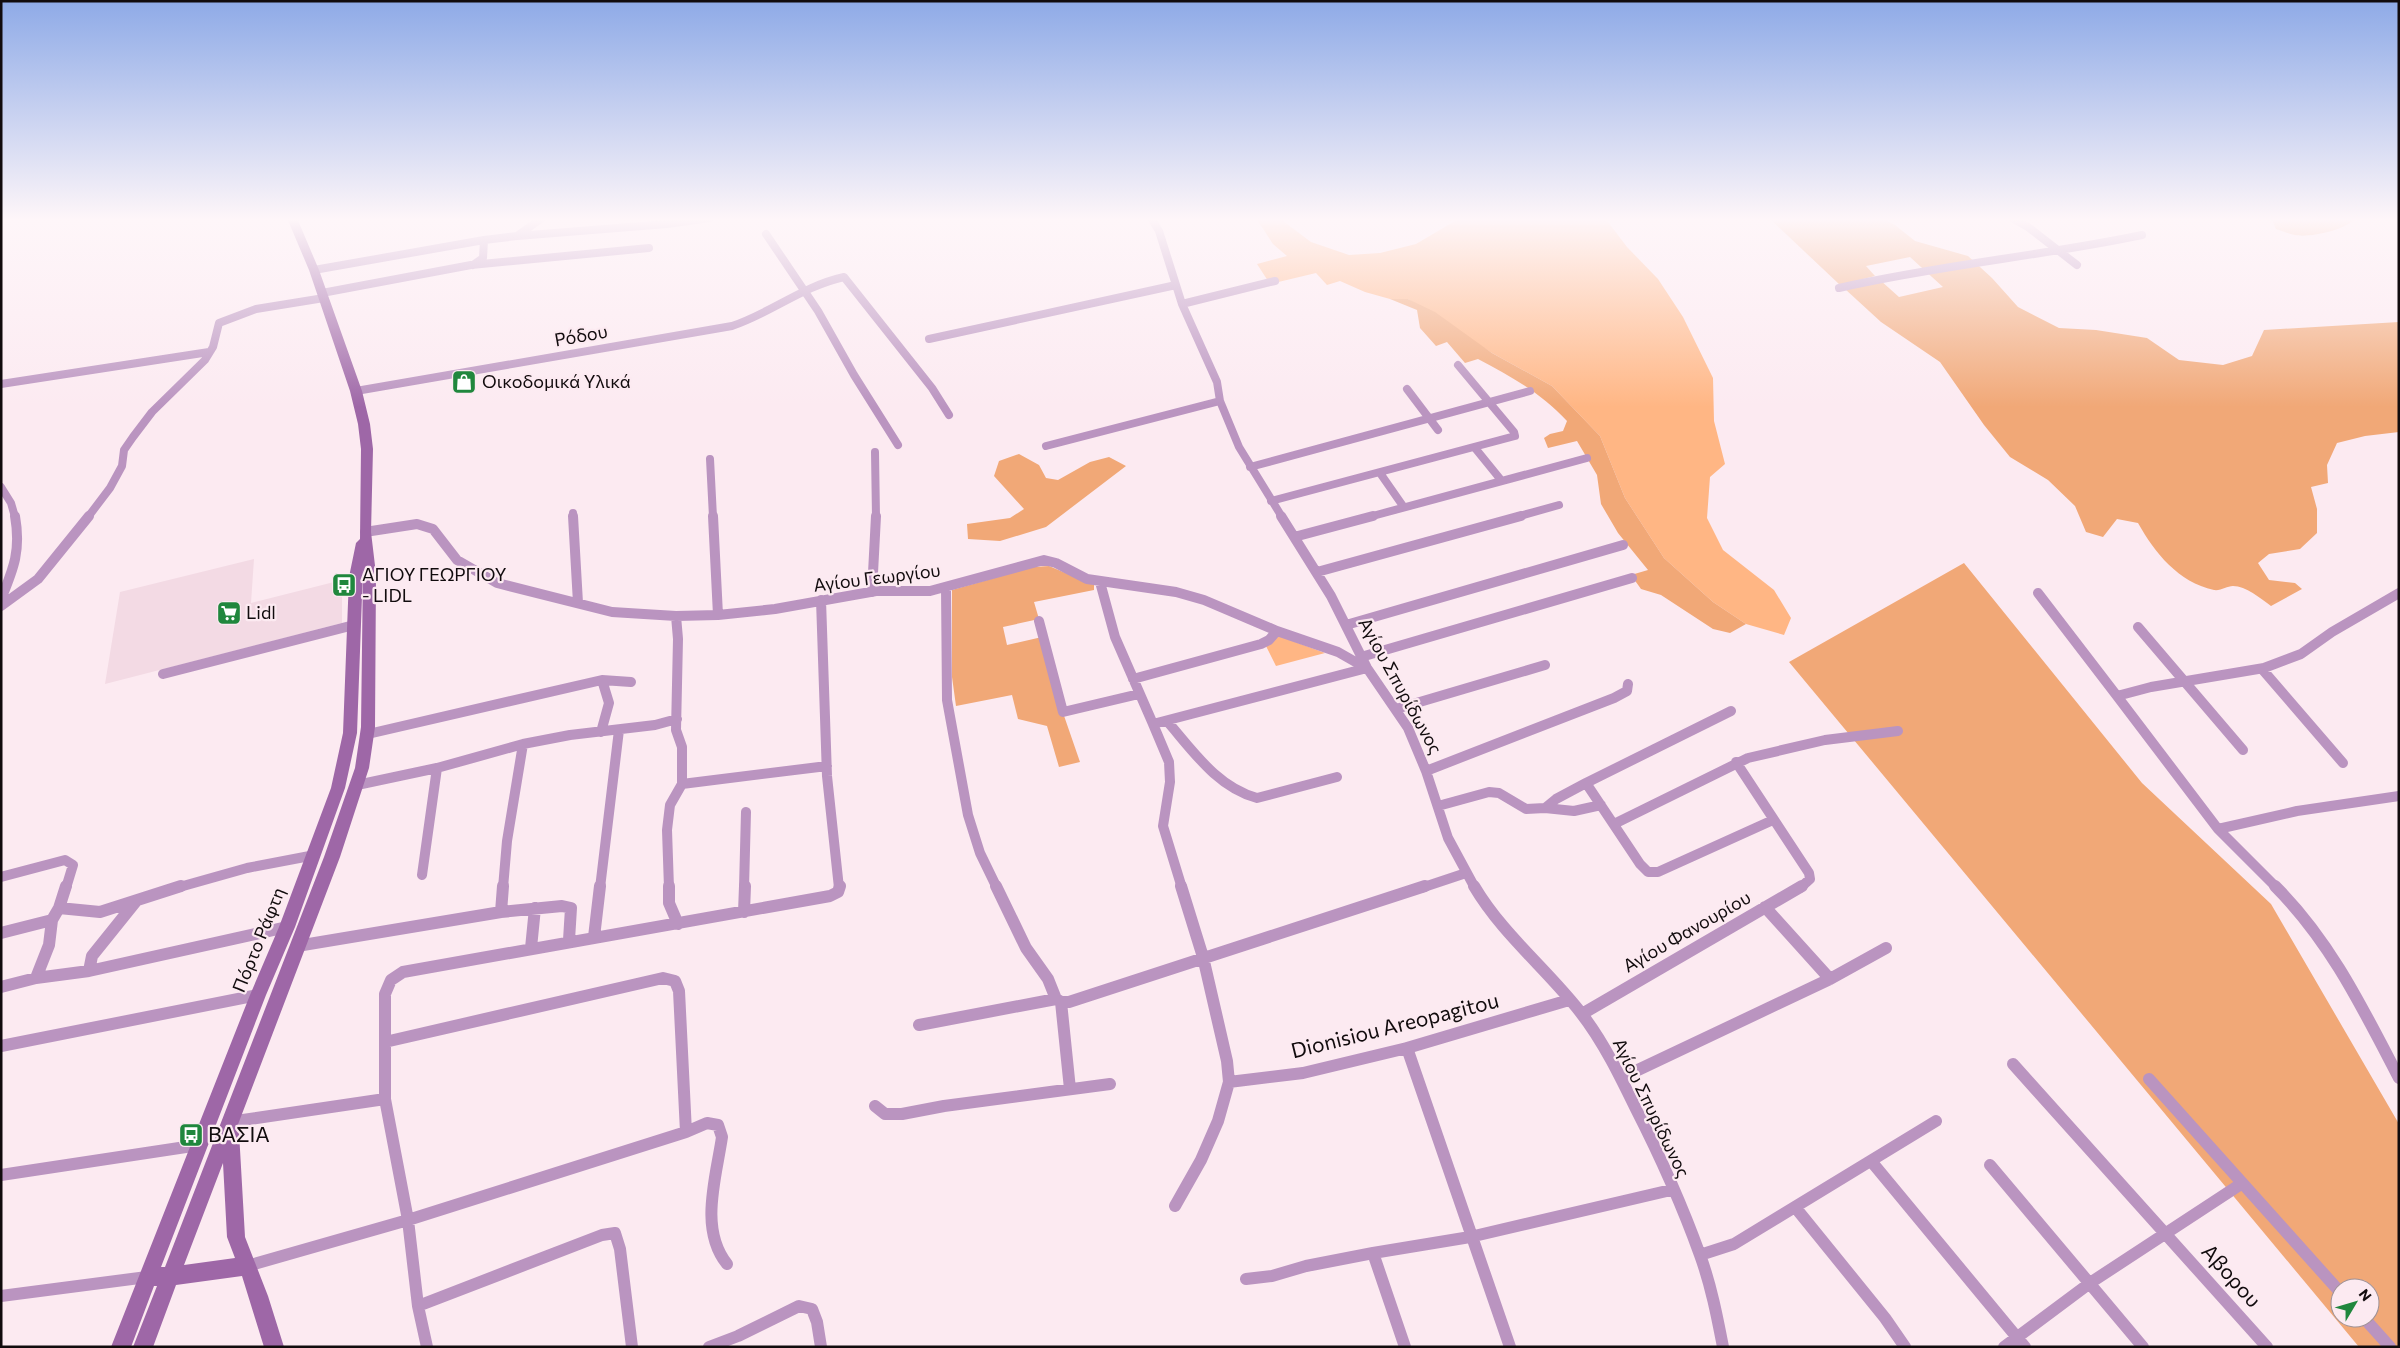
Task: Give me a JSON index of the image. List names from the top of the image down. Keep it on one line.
{"streets":{"main road":["Πόρτο Ράφτη"],"street":["Ρόδου","Αγίου Γεωργίου","Αγίου Σπυρίδωνος","Αγίου Φανουρίου","Dionisiou Areopagitou","Αβορου"]},"crossings":[["Ρόδου","Πόρτο Ράφτη"],["Αγίου Γεωργίου","Αγίου Σπυρίδωνος"],["Αγίου Γεωργίου","Πόρτο Ράφτη"],["Αγίου Σπυρίδωνος","Αγίου Φανουρίου"],["Αγίου Σπυρίδωνος","Dionisiou Areopagitou"]],"places":{"shop":["Οικοδομικά Υλικά"],"bus stop":["ΑΓΙΟΥ ΓΕΩΡΓΙΟΥ - LIDL","ΒΑΣΙΑ"],"supermarket":["Lidl"]},"north":"top right"}
